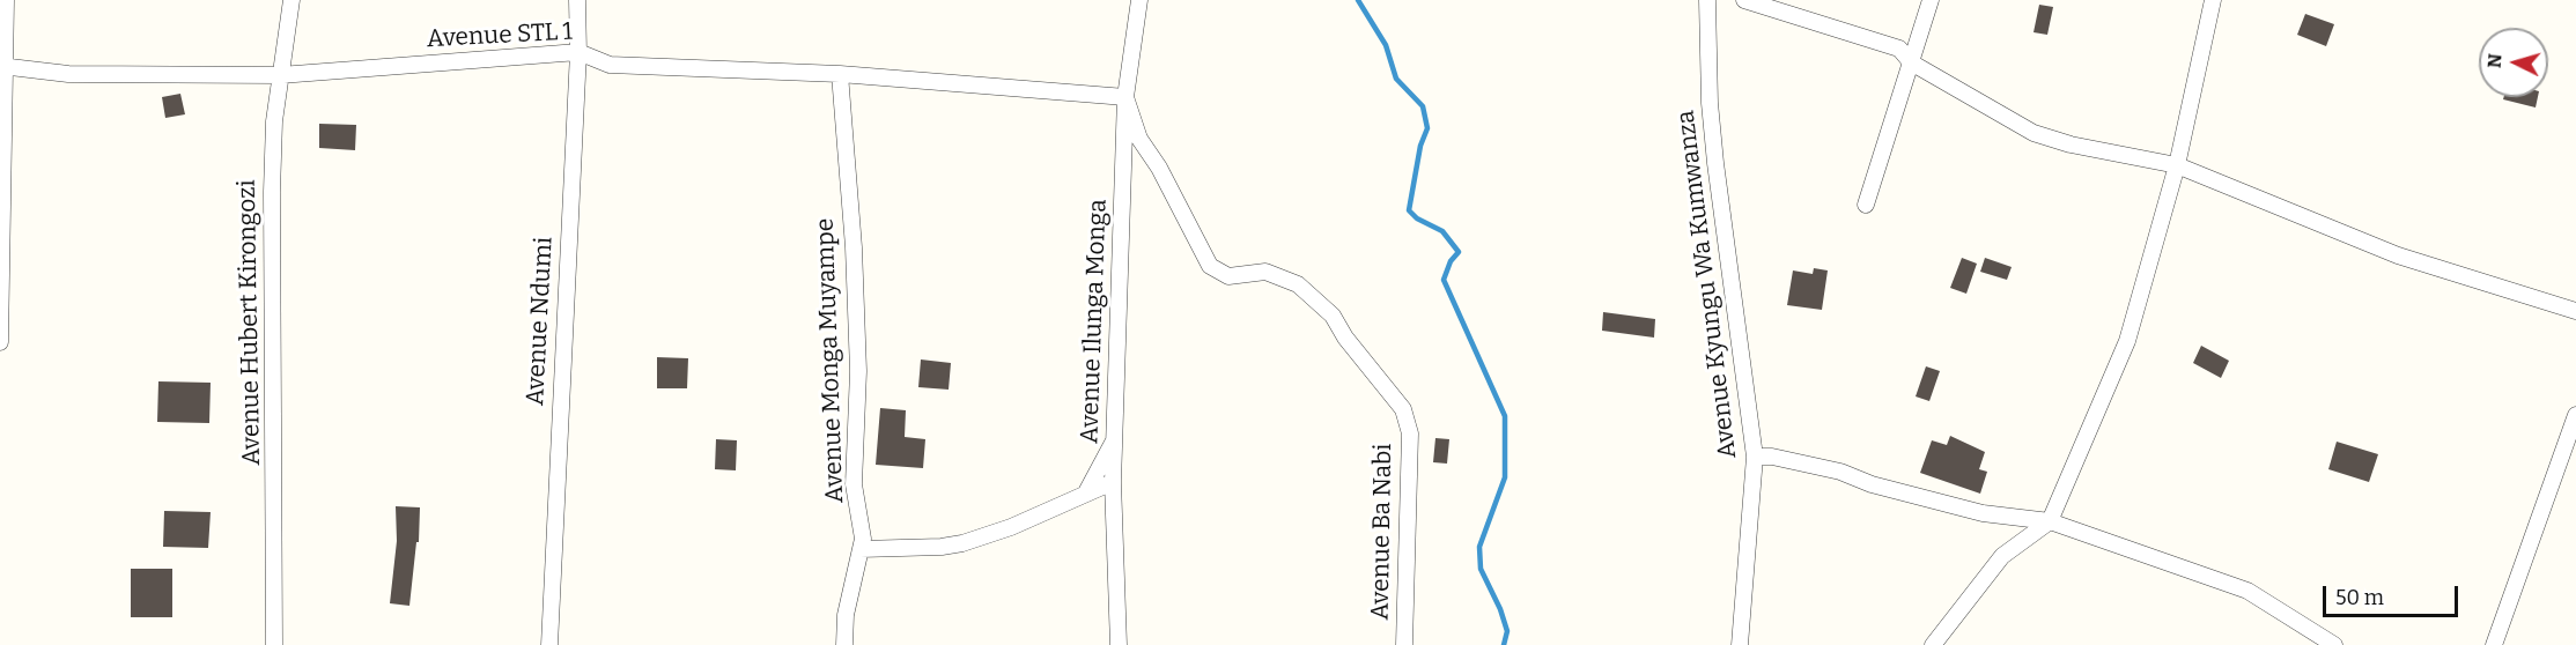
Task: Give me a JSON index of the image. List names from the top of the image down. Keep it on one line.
{"streets":{"street":["Avenue STL 1","Avenue Kyungu Wa Kumwanza","Avenue Ndumi","Avenue Ilunga Monga","Avenue Hubert Kirongozi","Avenue Monga Muyampe","Avenue Ba Nabi"]},"crossings":[["Avenue STL 1","Avenue Ndumi"],["Avenue STL 1","Avenue Ilunga Monga"],["Avenue STL 1","Avenue Hubert Kirongozi"],["Avenue STL 1","Avenue Monga Muyampe"],["Avenue STL 1","Avenue Ba Nabi"],["Avenue Ilunga Monga","Avenue Ba Nabi"]],"scale_bar":"50 m","north":"left"}
